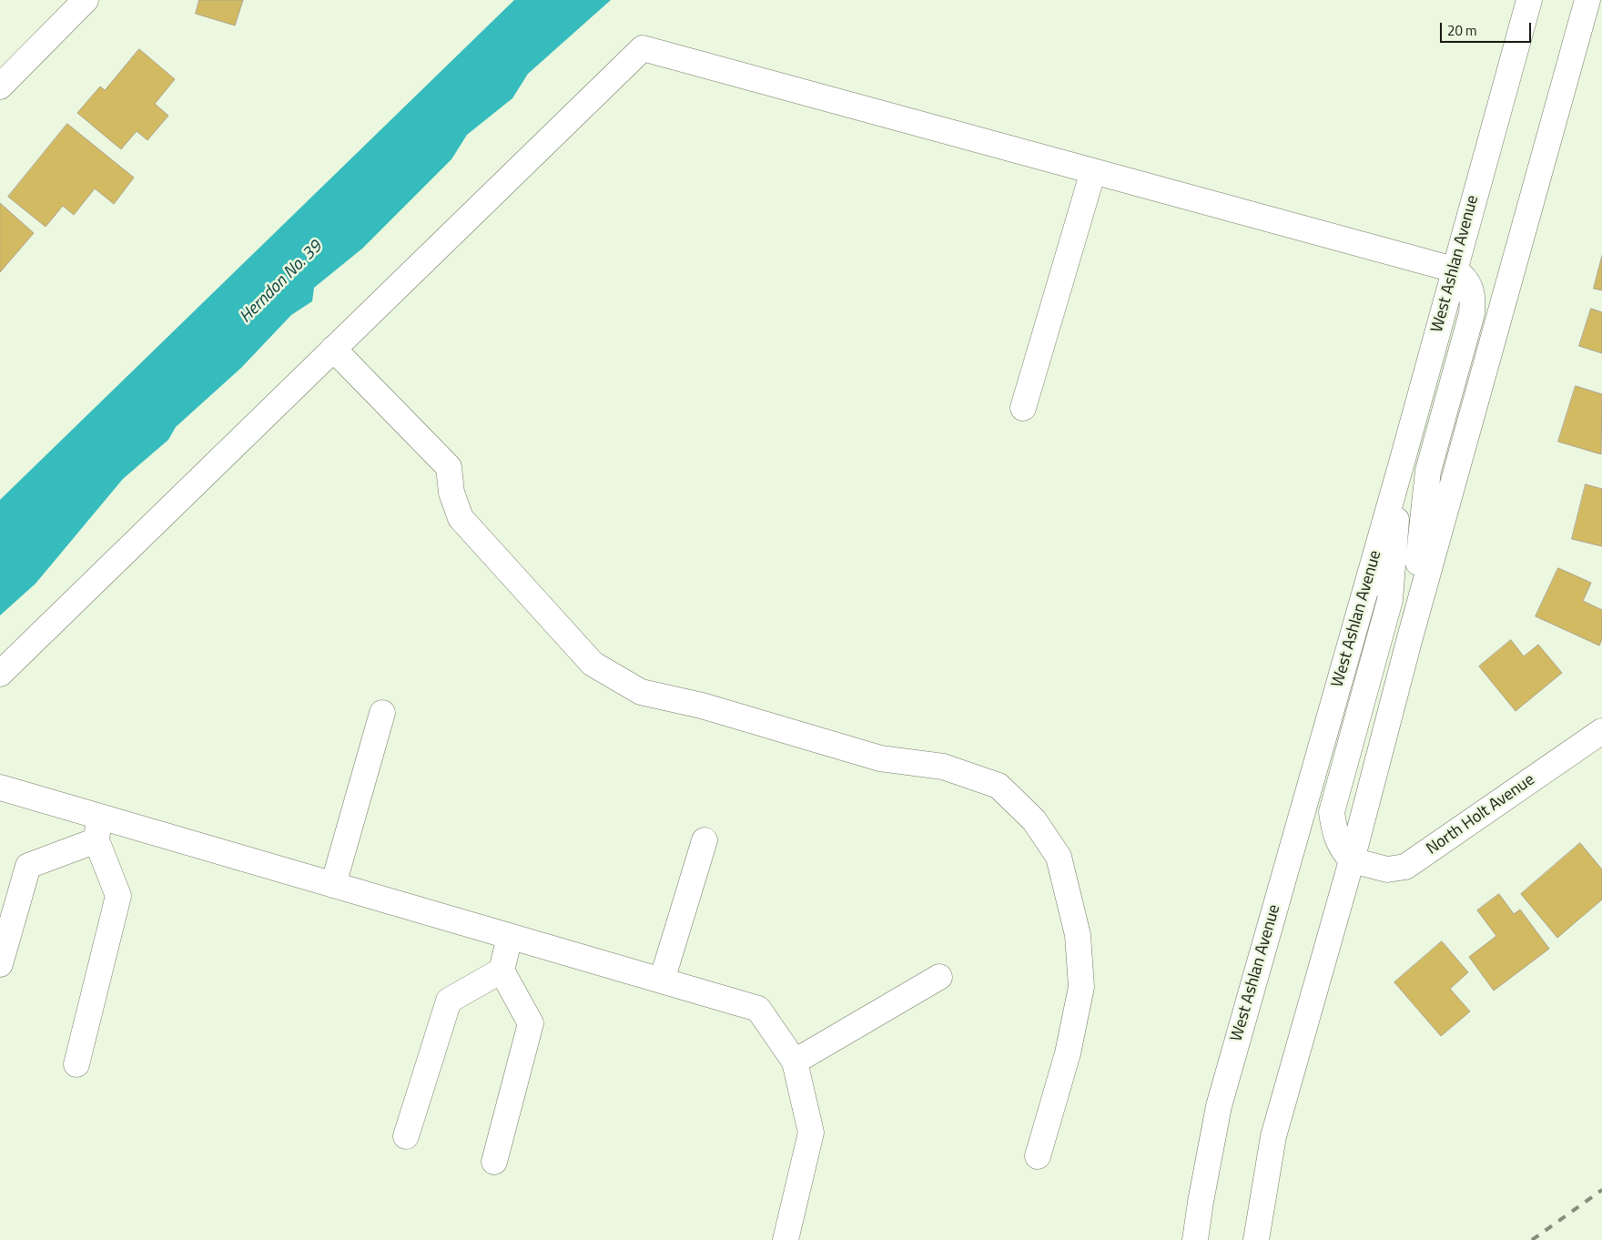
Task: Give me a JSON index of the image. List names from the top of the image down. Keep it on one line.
{"streets":{"main road":["West Ashlan Avenue","North Holt Avenue"]},"water":["Herndon No. 39"],"scale_bar":"20 m"}
